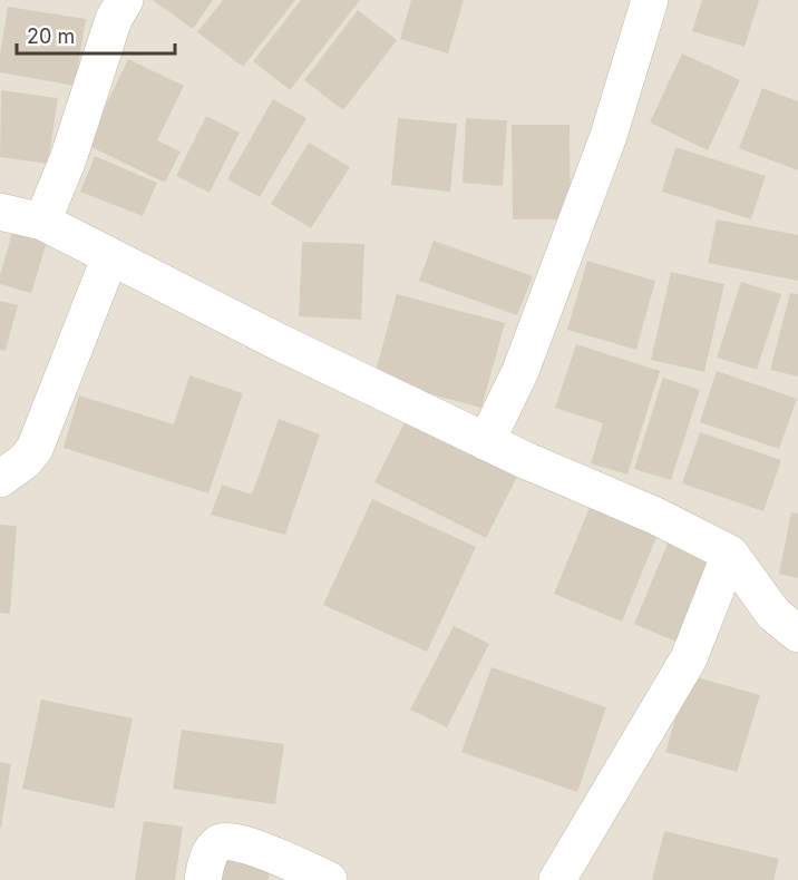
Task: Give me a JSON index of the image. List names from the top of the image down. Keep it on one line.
{"scale_bar":"20 m"}
